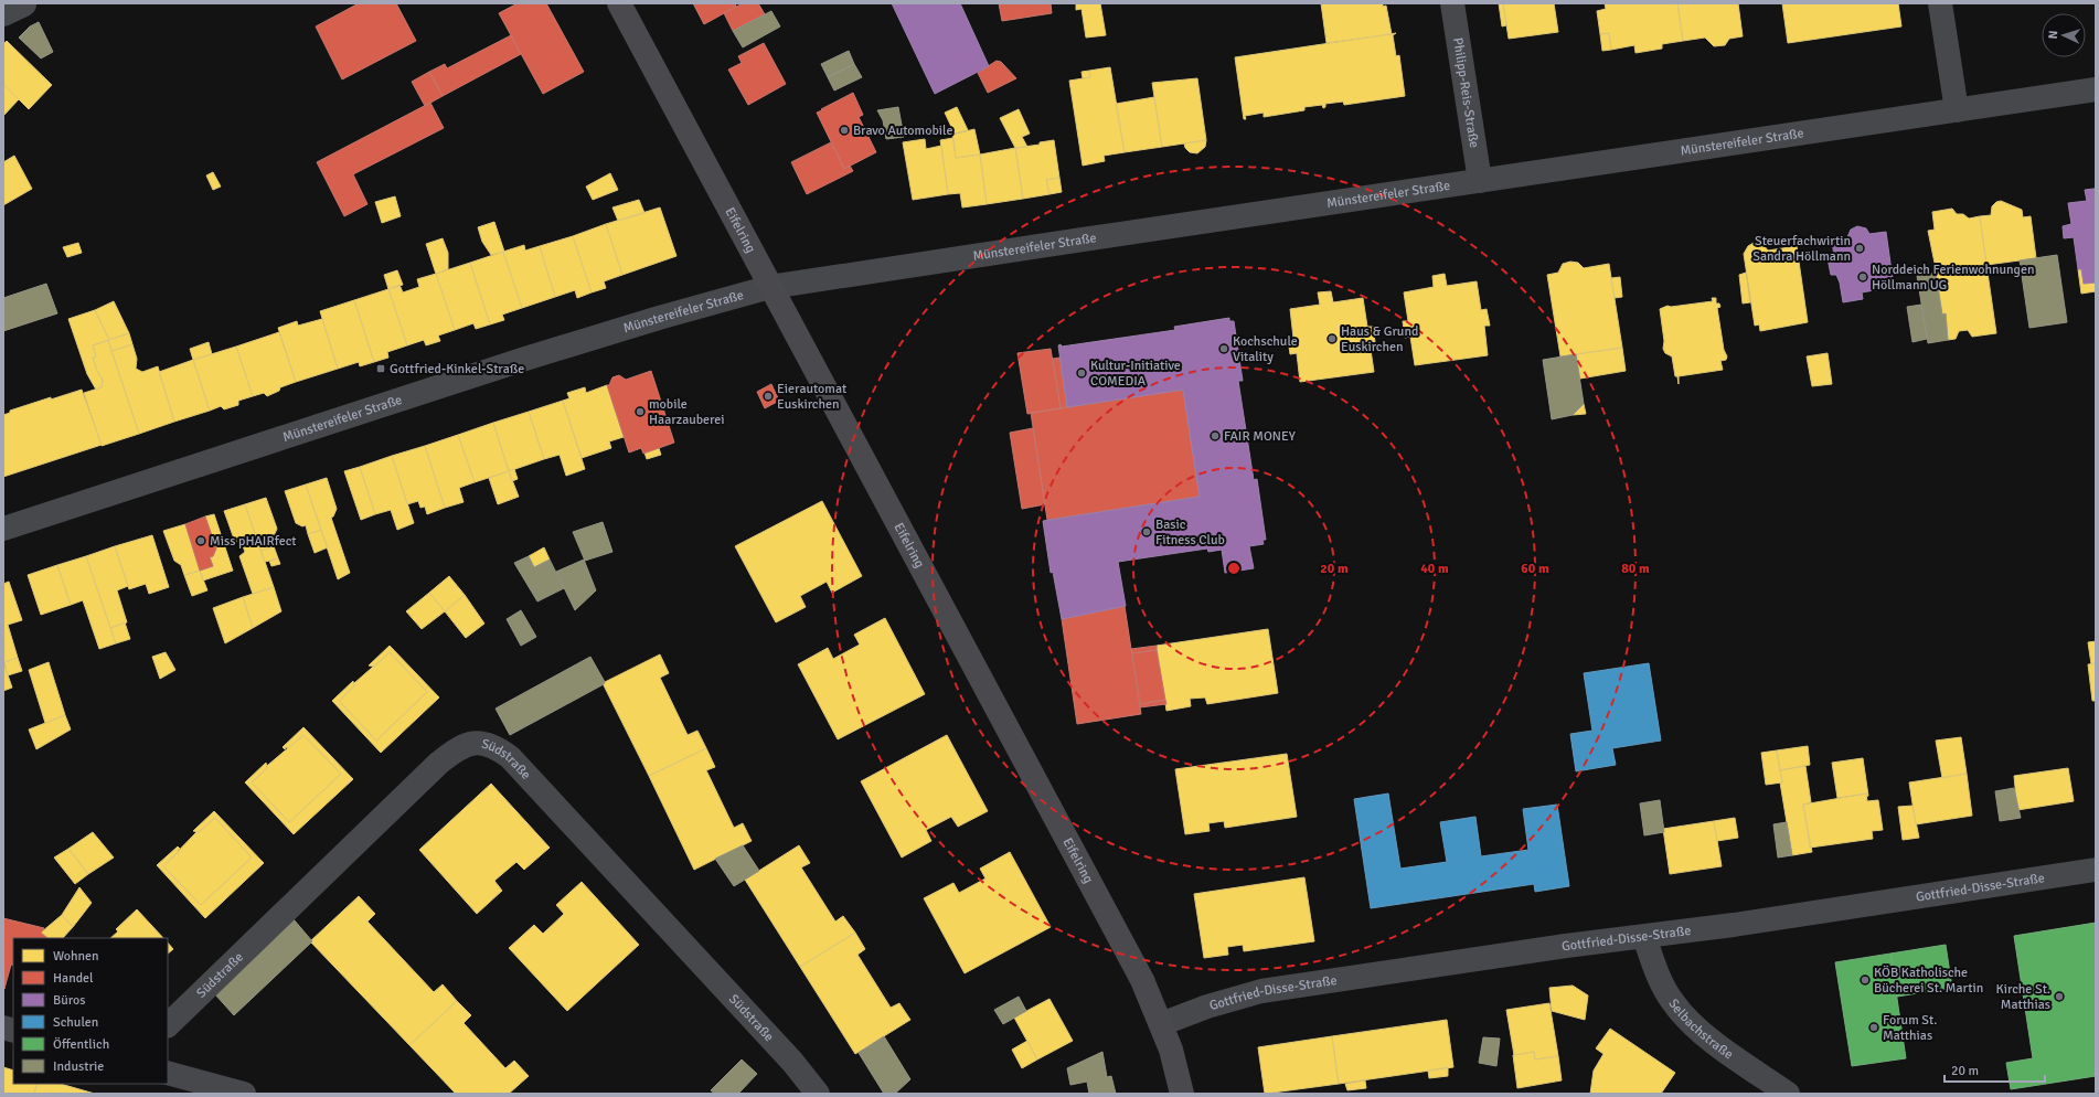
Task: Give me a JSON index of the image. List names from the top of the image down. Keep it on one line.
{"streets":{"main road":["Eifelring"],"street":["Philipp-Reis-Straße","Münstereifeler Straße","Südstraße","Gottfried-Disse-Straße","Selbachstraße"]},"crossings":[["Philipp-Reis-Straße","Münstereifeler Straße"],["Münstereifeler Straße","Eifelring"],["Eifelring","Gottfried-Disse-Straße"],["Gottfried-Disse-Straße","Selbachstraße"]],"places":{"other":["Bravo Automobile","Steuerfachwirtin Sandra Höllmann","Norddeich Ferienwohnungen Höllmann UG","Haus & Grund Euskirchen","Kochschule Vitality","Kultur-Initiative COMEDIA","Eierautomat Euskirchen","mobile Haarzauberei","FAIR MONEY","Basic Fitness Club","Miss pHAIRfect","KÖB Katholische Bücherei St. Martin","Kirche St. Matthias","Forum St. Matthias"],"transit":["Gottfried-Kinkel-Straße"]},"legend":["Wohnen","Handel","Büros","Schulen","Öffentlich","Industrie"],"scale_bar":"20 m","north":"left","rings":["20 m","40 m","60 m","80 m"]}
